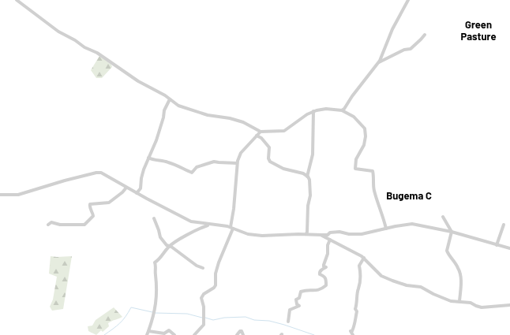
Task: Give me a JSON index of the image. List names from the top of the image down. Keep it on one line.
{"districts":["Green Pasture","Bugema C"]}
